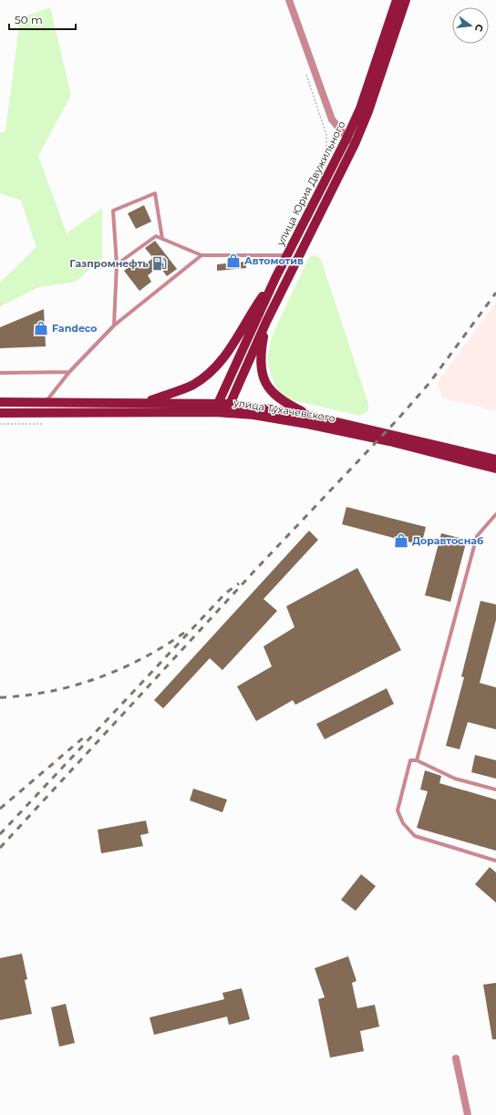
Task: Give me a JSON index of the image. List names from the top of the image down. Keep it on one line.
{"streets":{"main road":["улица Юрия Двужильного","улица Тухачевского"]},"crossings":[["улица Юрия Двужильного","улица Тухачевского"]],"places":{"shop":["Автомотив","Fandeco","Доравтоснаб"],"fuel station":["Газпромнефть"]},"scale_bar":"50 m","north":"right"}
